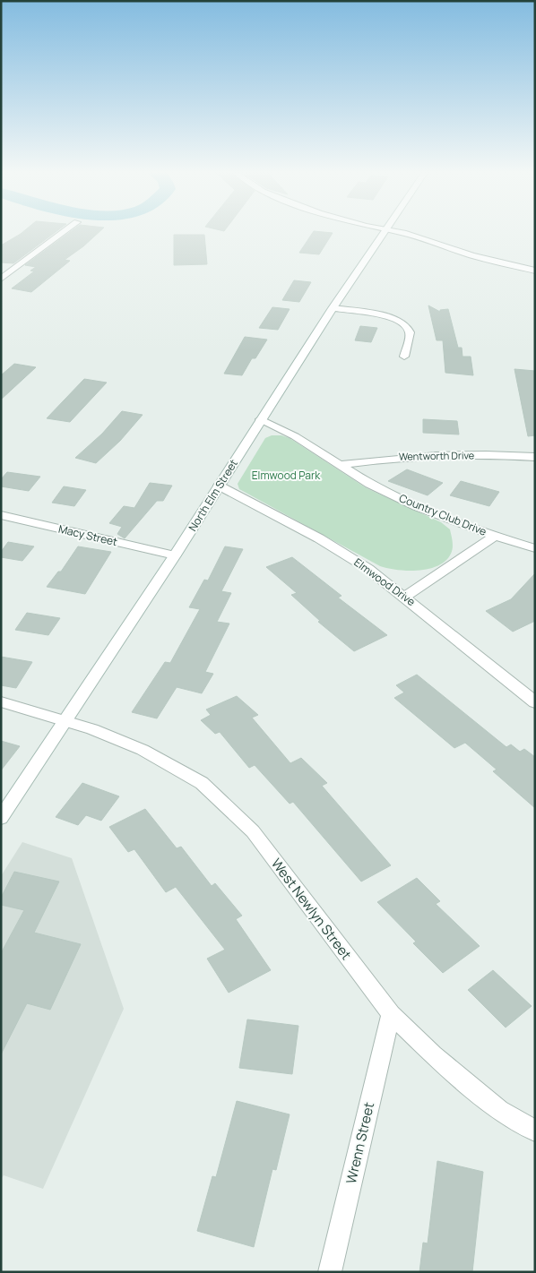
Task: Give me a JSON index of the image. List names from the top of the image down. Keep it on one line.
{"streets":{"street":["Wentworth Drive","North Elm Street","Country Club Drive","Macy Street","Elmwood Drive","West Newlyn Street","Wrenn Street"]},"crossings":[["Wentworth Drive","Country Club Drive"],["North Elm Street","Country Club Drive"],["North Elm Street","Macy Street"],["North Elm Street","Elmwood Drive"],["North Elm Street","West Newlyn Street"],["West Newlyn Street","Wrenn Street"]],"parks":["Elmwood Park"]}
